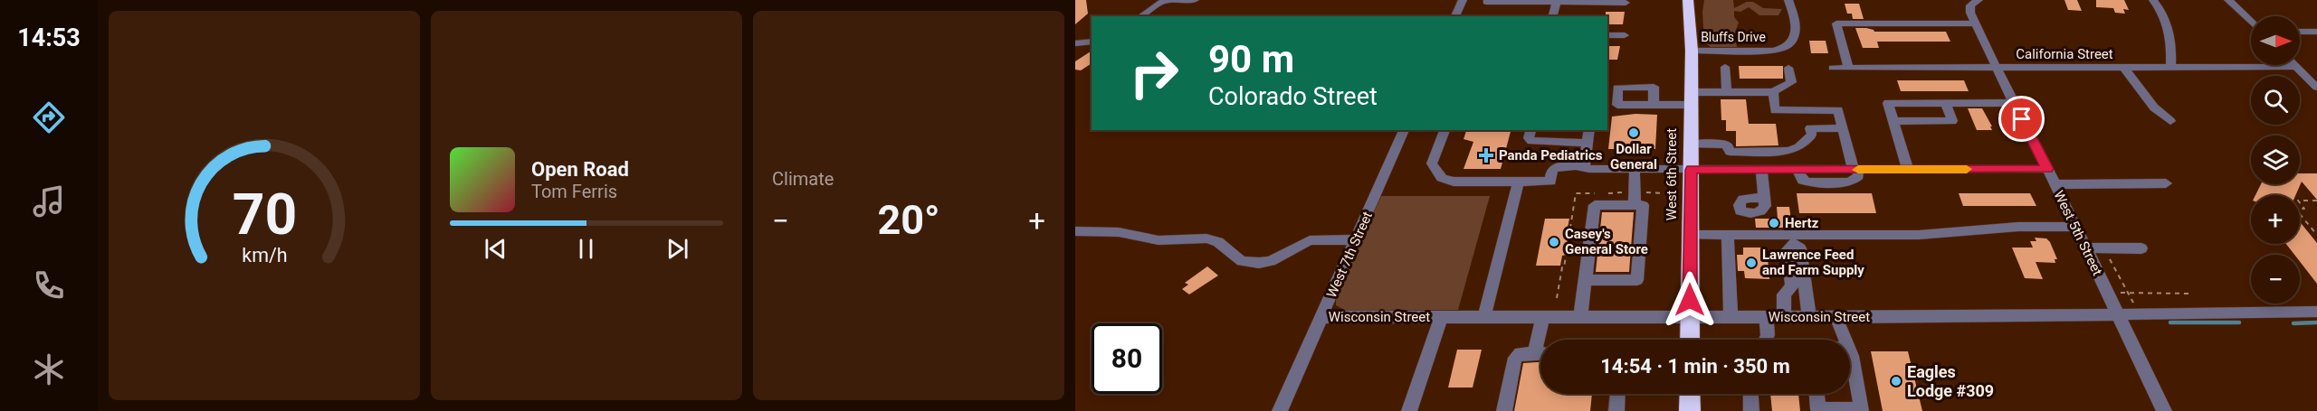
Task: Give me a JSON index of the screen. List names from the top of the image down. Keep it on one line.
{"streets":{"highway":["West 6th Street"],"street":["Bluffs Drive","California Street","West 5th Street","West 7th Street","Wisconsin Street"]},"crossings":[["Bluffs Drive","West 6th Street"],["California Street","West 5th Street"],["West 6th Street","Wisconsin Street"],["West 5th Street","Wisconsin Street"],["West 7th Street","Wisconsin Street"]],"places":{"other":["Dollar General","Hertz","Casey's General Store","Lawrence Feed and Farm Supply","Eagles Lodge #309"],"health":["Panda Pediatrics"]},"north":"right","page":{"tabs":"14:53","tile":"Climate","map_buttons":["+","−"],"turn":["90 m","Colorado Street"],"song":["Open Road","Tom Ferris"],"heat":["−","20°","+"],"limit":"80","trip":"14:54 · 1 min · 350 m","gauge":["70","km/h"]}}
